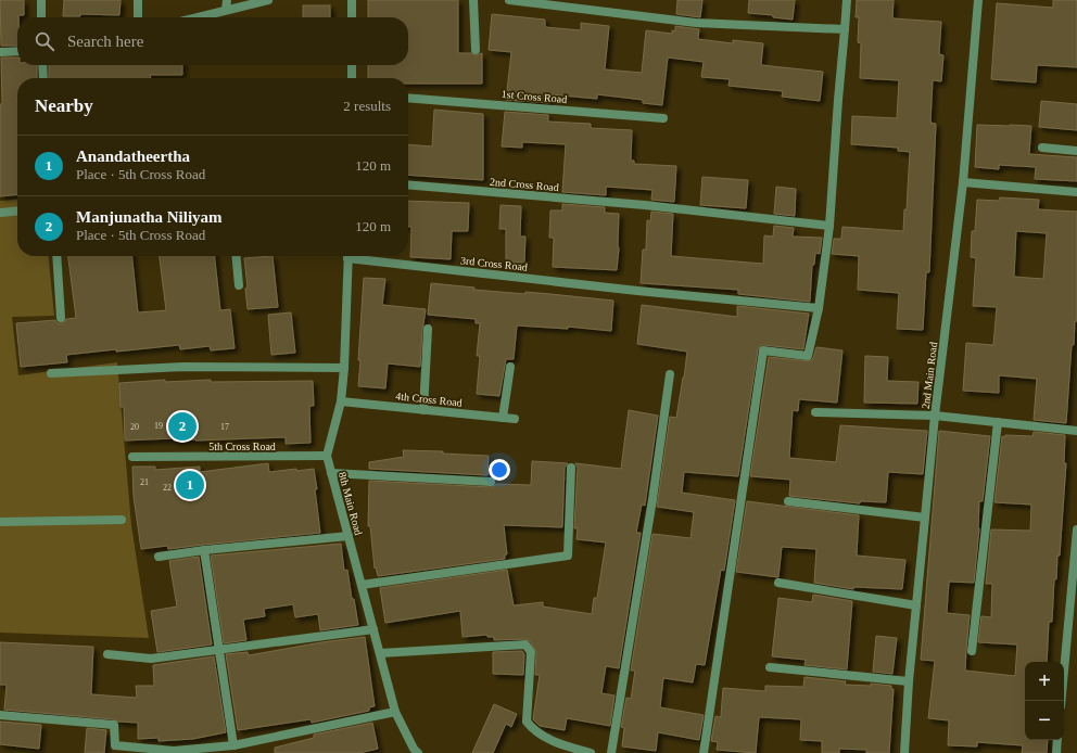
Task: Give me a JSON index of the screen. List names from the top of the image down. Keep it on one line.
{"streets":{"street":["1st Cross Road","2nd Cross Road","3rd Cross Road","2nd Main Road","4th Cross Road","5th Cross Road","8th Main Road"]},"crossings":[["4th Cross Road","8th Main Road"],["5th Cross Road","8th Main Road"]],"house_numbers":["19","20","17","21","22"],"page":{"search":"Search here","heading":["Nearby","2 results"],"list":[{"mark":"1","name":"Anandatheertha","note":"Place · 5th Cross Road","value":"120 m"},{"mark":"2","name":"Manjunatha Niliyam","note":"Place · 5th Cross Road","value":"120 m"}],"pins":["2","1"],"map_buttons":["+","−"]}}
